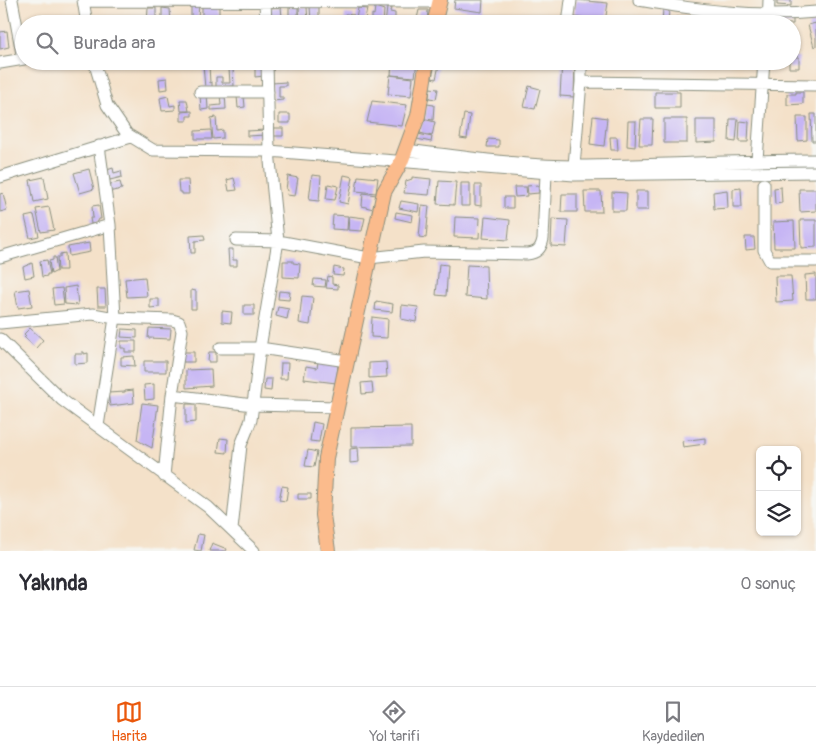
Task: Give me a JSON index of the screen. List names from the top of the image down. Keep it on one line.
{"page":{"search":"Burada ara","heading":["Yakında","0 sonuç"],"nav":["Harita","Yol tarifi","Kaydedilen"]}}
